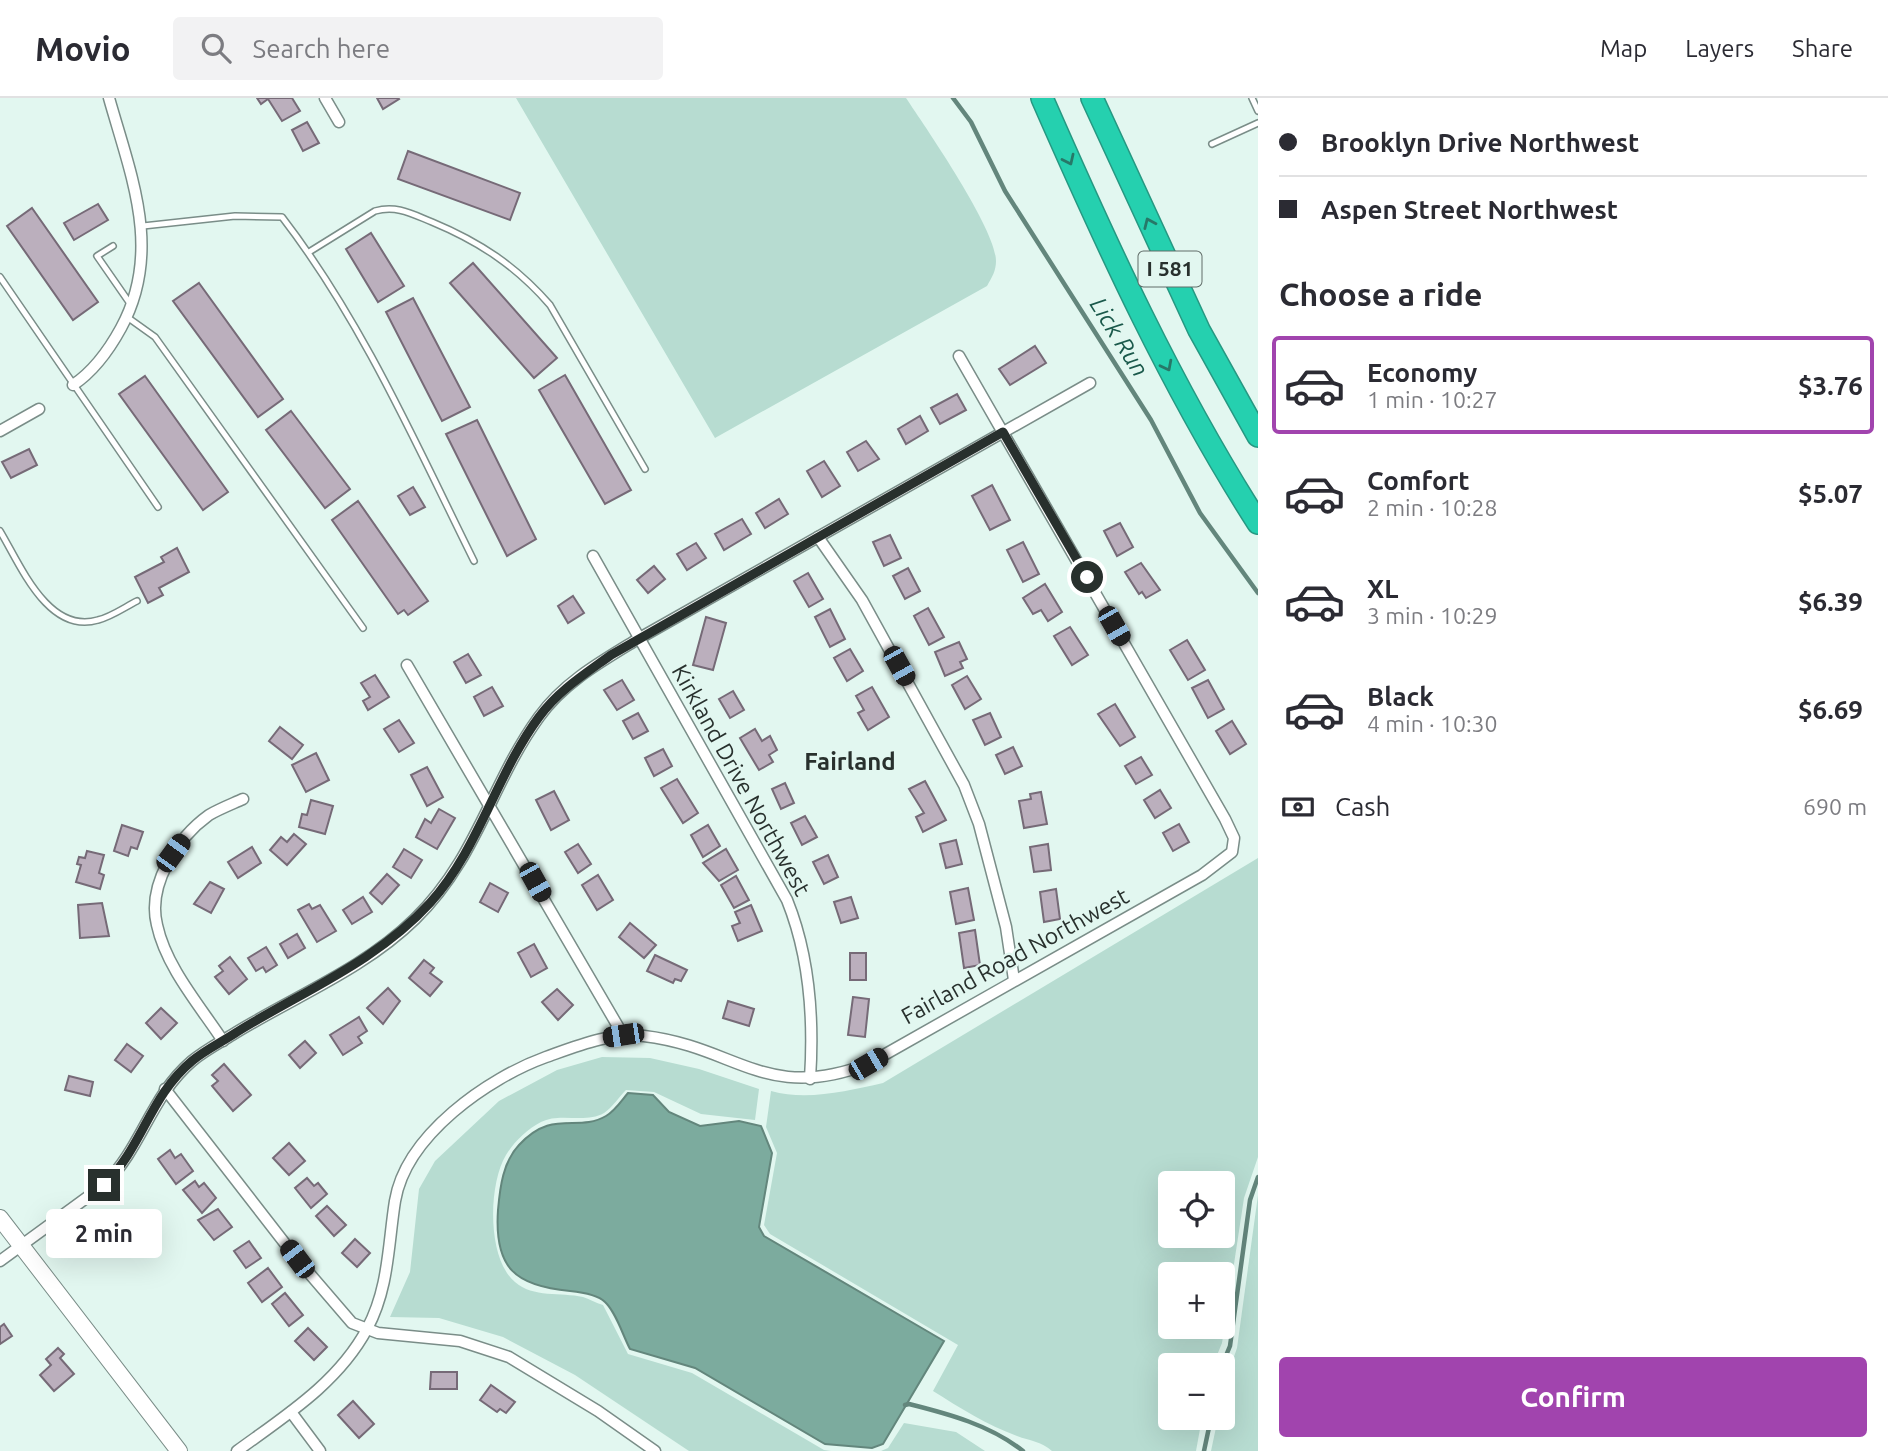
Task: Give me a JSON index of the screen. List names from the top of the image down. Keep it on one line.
{"streets":{"highway":["I 581"],"street":["Kirkland Drive Northwest","Fairland Road Northwest"]},"crossings":[["Kirkland Drive Northwest","Fairland Road Northwest"]],"districts":["Fairland"],"water":["Lick Run"],"page":{"header":"Movio","search":"Search here","nav":["Map","Layers","Share"],"banner":["Brooklyn Drive Northwest","Aspen Street Northwest"],"heading":"Choose a ride","list":[{"name":"Economy","note":"1 min · 10:27","value":"$3.76"},{"name":"Comfort","note":"2 min · 10:28","value":"$5.07"},{"name":"XL","note":"3 min · 10:29","value":"$6.39"},{"name":"Black","note":"4 min · 10:30","value":"$6.69"}],"pay":["Cash","690 m"],"map_buttons":["+","−"],"bubble":"2 min","buttons":"Confirm"}}
